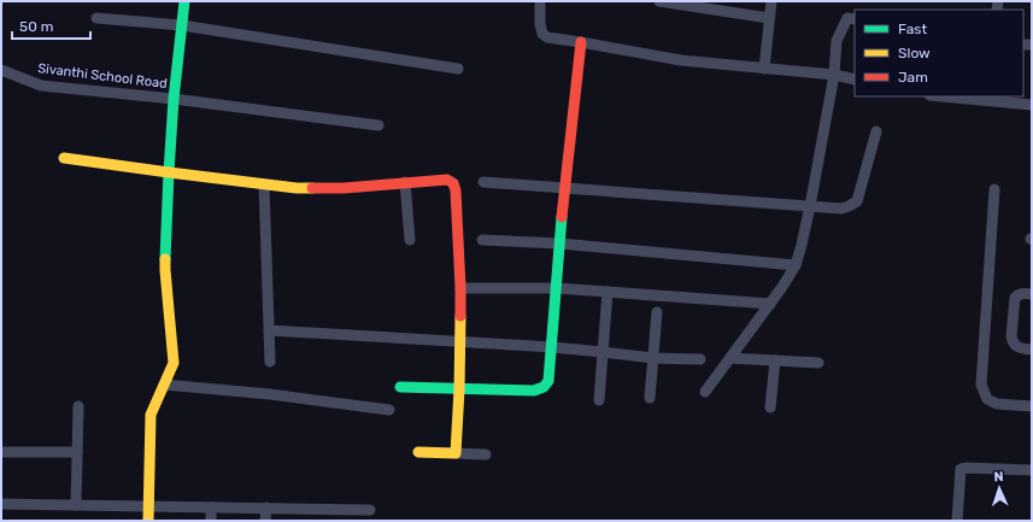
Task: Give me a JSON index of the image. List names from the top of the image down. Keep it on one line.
{"streets":{"street":["Sivanthi School Road"]},"legend":["Fast","Slow","Jam"],"scale_bar":"50 m","north":"top"}
